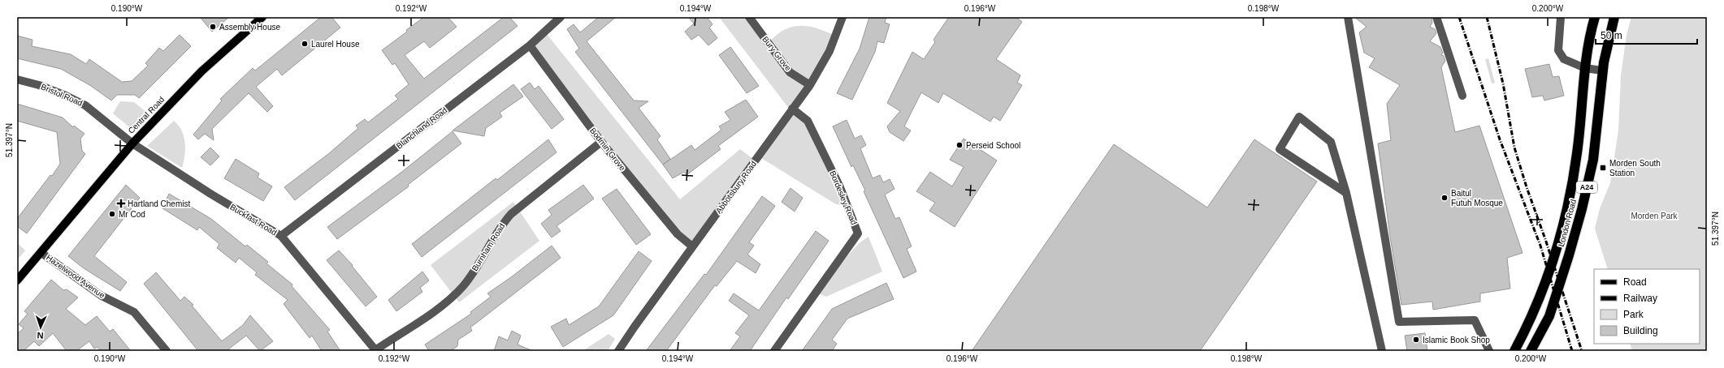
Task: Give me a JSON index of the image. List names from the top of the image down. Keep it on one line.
{"streets":{"highway":["A24","London Road"],"main road":["Central Road"],"street":["Bury Grove","Bristol Road","Blanchland Road","Bodmin Grove","Abbotsbury Road","Bordesley Road","Buckfast Road","Burnham Road","Hazelwood Avenue"]},"crossings":[["Bury Grove","Abbotsbury Road"],["Bristol Road","Central Road"],["Bristol Road","Buckfast Road"],["Central Road","Buckfast Road"],["Central Road","Hazelwood Avenue"],["Blanchland Road","Bodmin Grove"],["Blanchland Road","Buckfast Road"],["Bodmin Grove","Abbotsbury Road"],["Bodmin Grove","Burnham Road"],["Abbotsbury Road","Bordesley Road"],["Buckfast Road","Burnham Road"]],"parks":["Morden Park"],"places":{"other":["Assembly House","Laurel House","Perseid School","Baitul Futuh Mosque","Mr Cod","Islamic Book Shop"],"transit":["Morden South Station"],"health":["Hartland Chemist"]},"legend":["Road","Railway","Park","Building"],"scale_bar":"50 m","north":"bottom","coordinates":["0.190°W","0.192°W","0.194°W","0.196°W","0.198°W","0.200°W","51.397°N"]}
